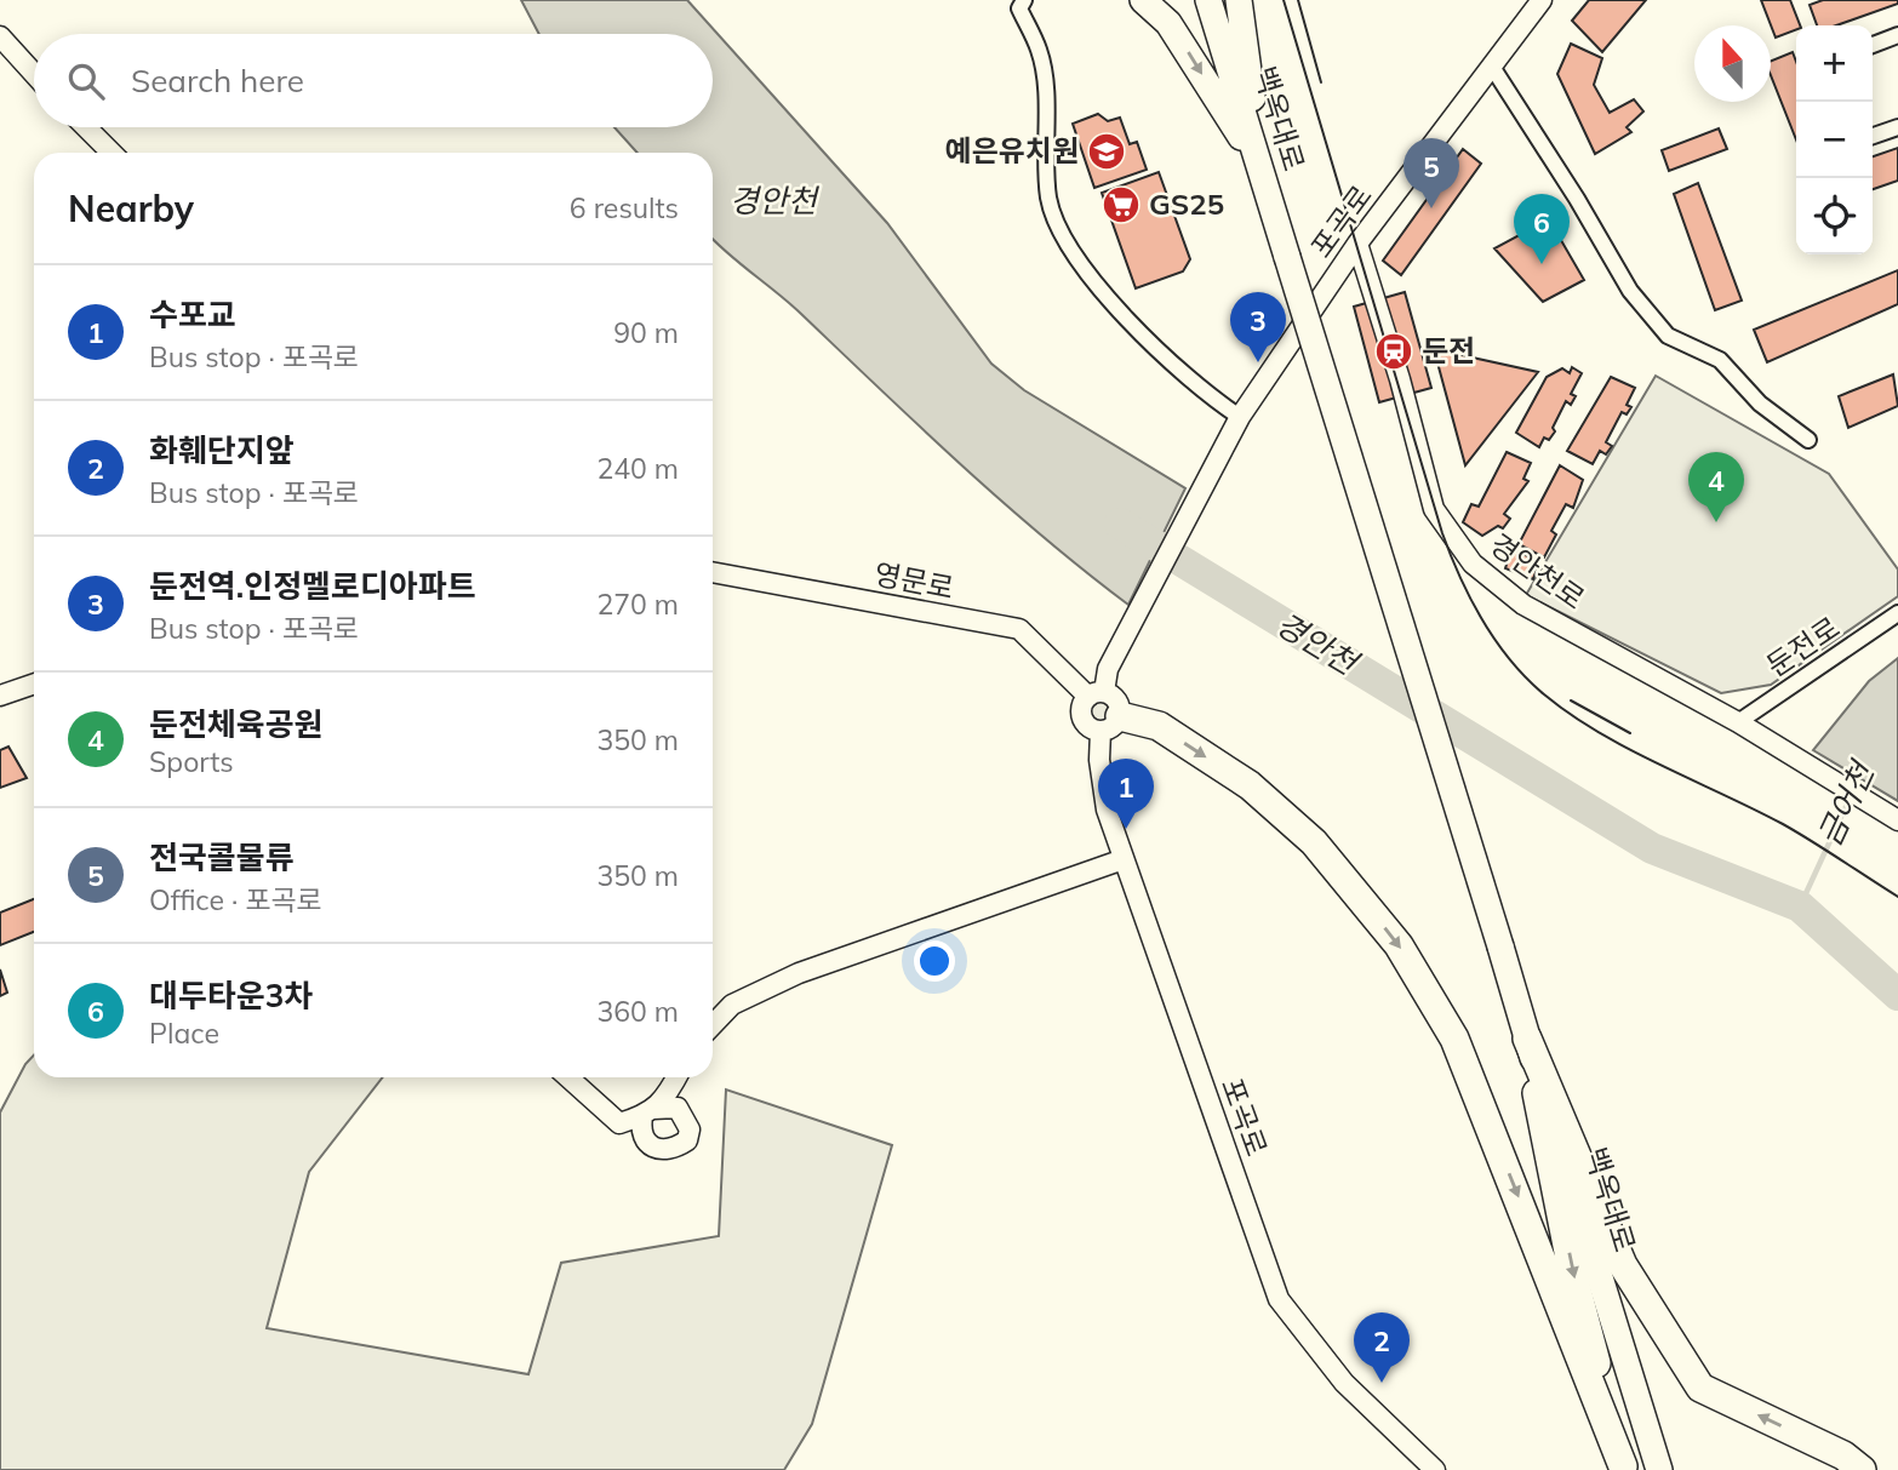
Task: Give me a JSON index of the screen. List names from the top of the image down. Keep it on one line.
{"streets":{"main road":["백옥대로"],"street":["포곡로","경안천로","영문로","둔전로"]},"crossings":[["포곡로","경안천로"],["포곡로","영문로"],["경안천로","둔전로"]],"water":["경안천","금어천"],"places":{"school or university":["예은유치원"],"supermarket":["GS25"],"station":["둔전"]},"north":"top","page":{"map_buttons":["+","−"],"search":"Search here","pins":["5","6","3","4","1","2"],"heading":["Nearby","6 results"],"list":[{"mark":"1","name":"수포교","note":"Bus stop · 포곡로","value":"90 m"},{"mark":"2","name":"화훼단지앞","note":"Bus stop · 포곡로","value":"240 m"},{"mark":"3","name":"둔전역.인정멜로디아파트","note":"Bus stop · 포곡로","value":"270 m"},{"mark":"4","name":"둔전체육공원","note":"Sports","value":"350 m"},{"mark":"5","name":"전국콜물류","note":"Office · 포곡로","value":"350 m"},{"mark":"6","name":"대두타운3차","note":"Place","value":"360 m"}]}}
